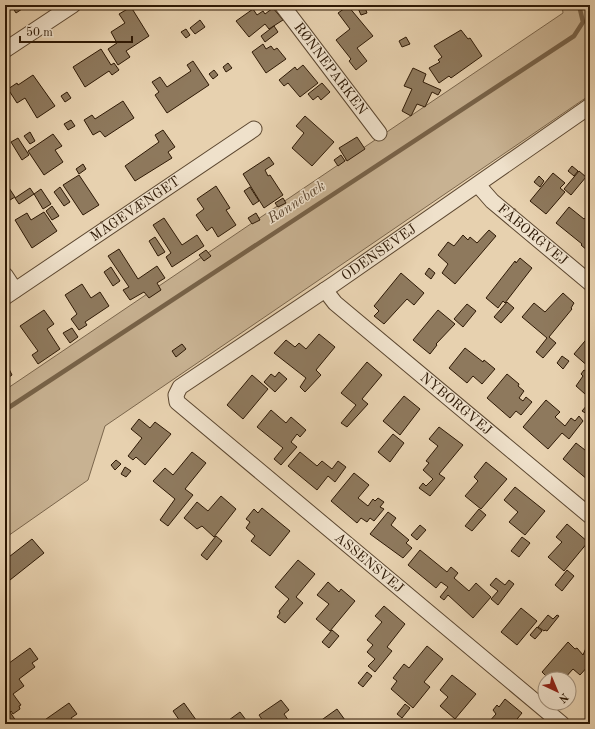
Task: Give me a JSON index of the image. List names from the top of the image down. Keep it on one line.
{"streets":{"street":["RØNNEPARKEN","MÅGEVÆNGET","FÅBORGVEJ","ODENSEVEJ","NYBORGVEJ","ASSENSVEJ"]},"crossings":[["FÅBORGVEJ","ODENSEVEJ"],["ODENSEVEJ","NYBORGVEJ"],["ODENSEVEJ","ASSENSVEJ"]],"water":["Rønnebæk"],"scale_bar":"50 m","north":"bottom right"}
